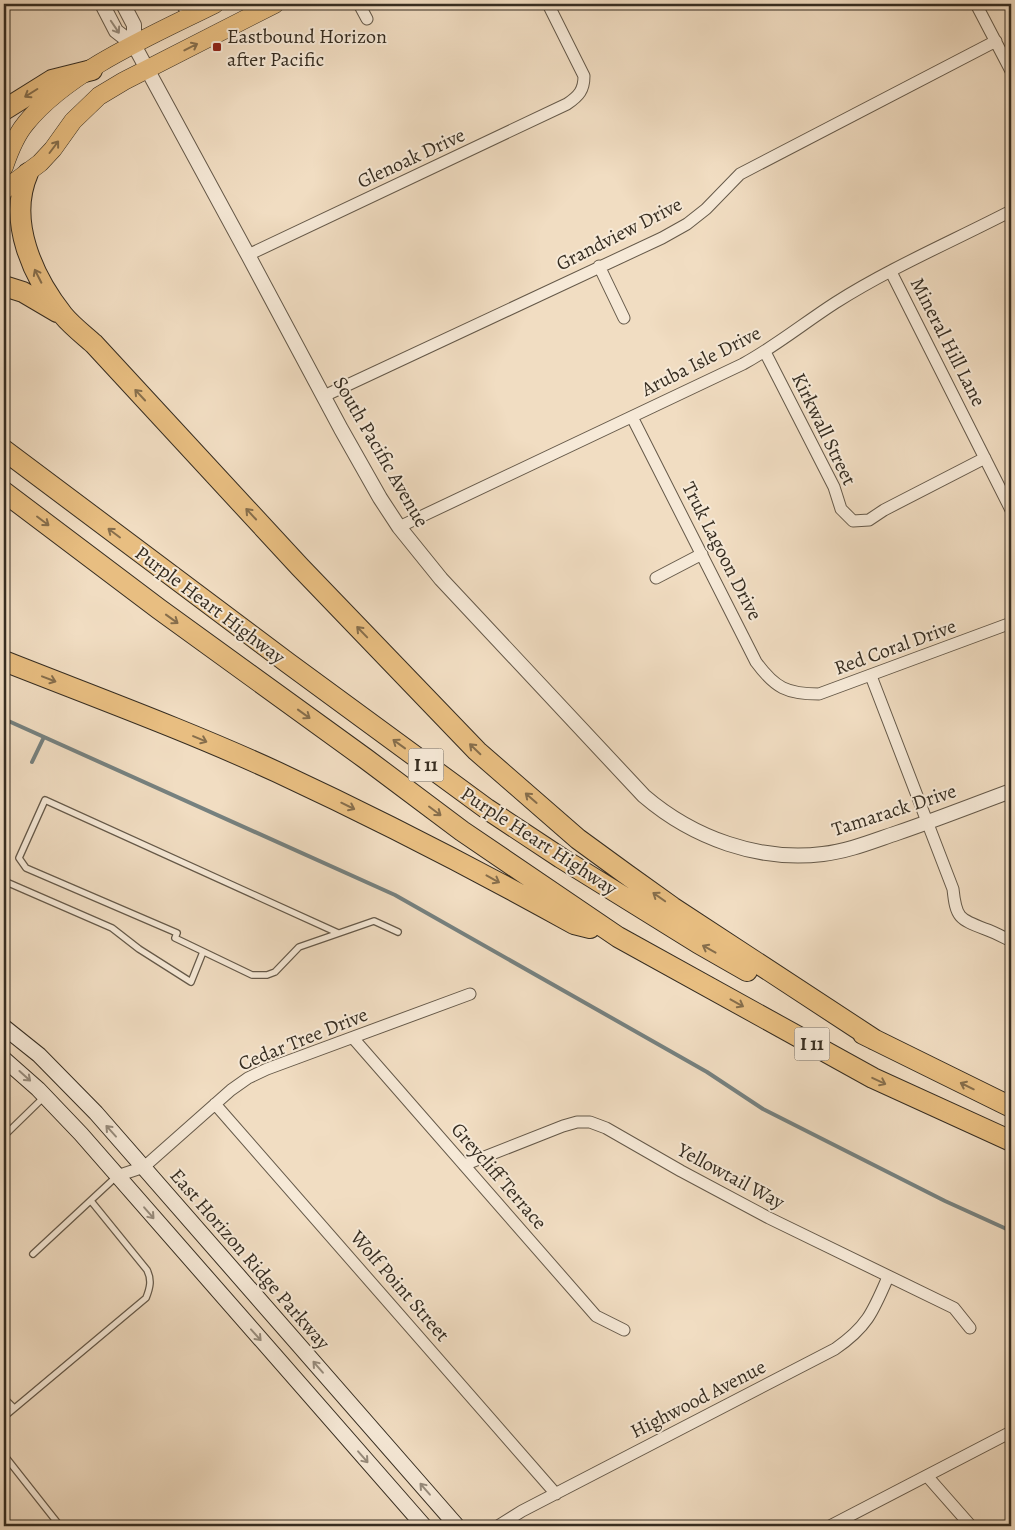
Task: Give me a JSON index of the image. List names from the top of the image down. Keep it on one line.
{"streets":{"highway":["Purple Heart Highway","I 11"],"main road":["East Horizon Ridge Parkway"],"street":["Glenoak Drive","Grandview Drive","Mineral Hill Lane","Aruba Isle Drive","Kirkwall Street","South Pacific Avenue","Truk Lagoon Drive","Red Coral Drive","Tamarack Drive","Cedar Tree Drive","Greycliff Terrace","Yellowtail Way","Wolf Point Street","Highwood Avenue"]},"crossings":[["Glenoak Drive","South Pacific Avenue"],["Grandview Drive","South Pacific Avenue"],["Mineral Hill Lane","Aruba Isle Drive"],["Mineral Hill Lane","Kirkwall Street"],["Aruba Isle Drive","Kirkwall Street"],["Aruba Isle Drive","South Pacific Avenue"],["Aruba Isle Drive","Truk Lagoon Drive"],["South Pacific Avenue","Tamarack Drive"],["Truk Lagoon Drive","Red Coral Drive"],["Cedar Tree Drive","Greycliff Terrace"],["Cedar Tree Drive","East Horizon Ridge Parkway"],["Cedar Tree Drive","Wolf Point Street"],["Greycliff Terrace","Yellowtail Way"],["Yellowtail Way","Highwood Avenue"],["Wolf Point Street","Highwood Avenue"]],"places":{"transit":["Eastbound Horizon after Pacific"]}}
